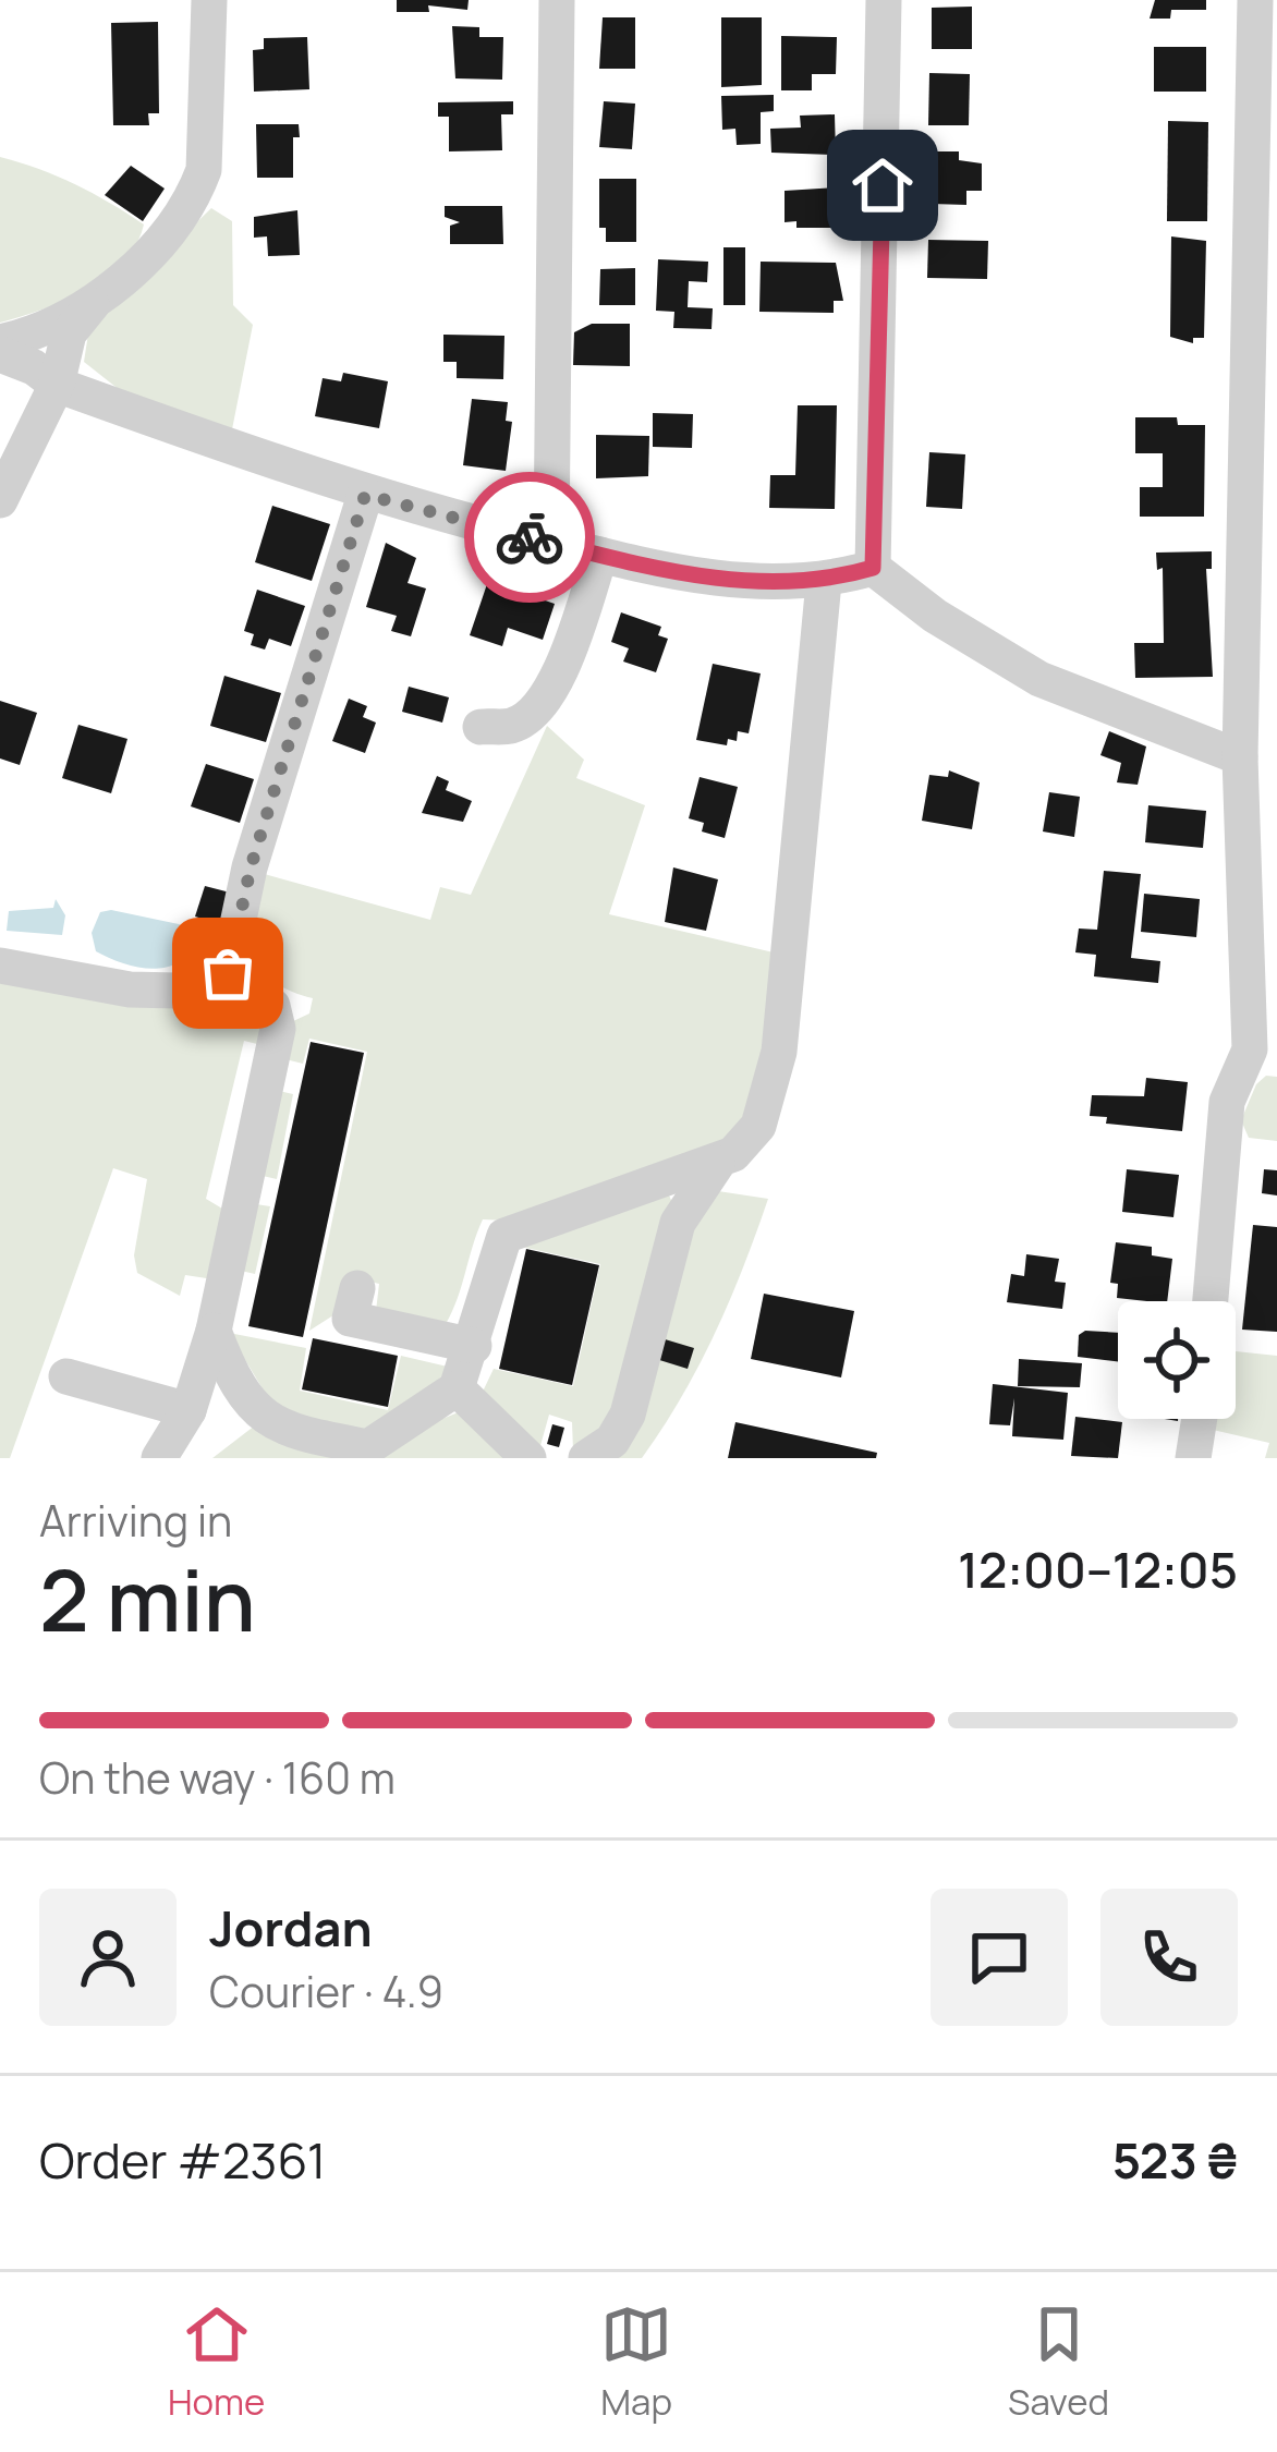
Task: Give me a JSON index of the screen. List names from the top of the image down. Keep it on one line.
{"page":{"heading":["2 min","Arriving in","12:00–12:05"],"panel":["Jordan","Courier · 4.9","Order #2361","523 ₴"],"bar":"On the way · 160 m","tabs":["Home","Map","Saved"]}}
